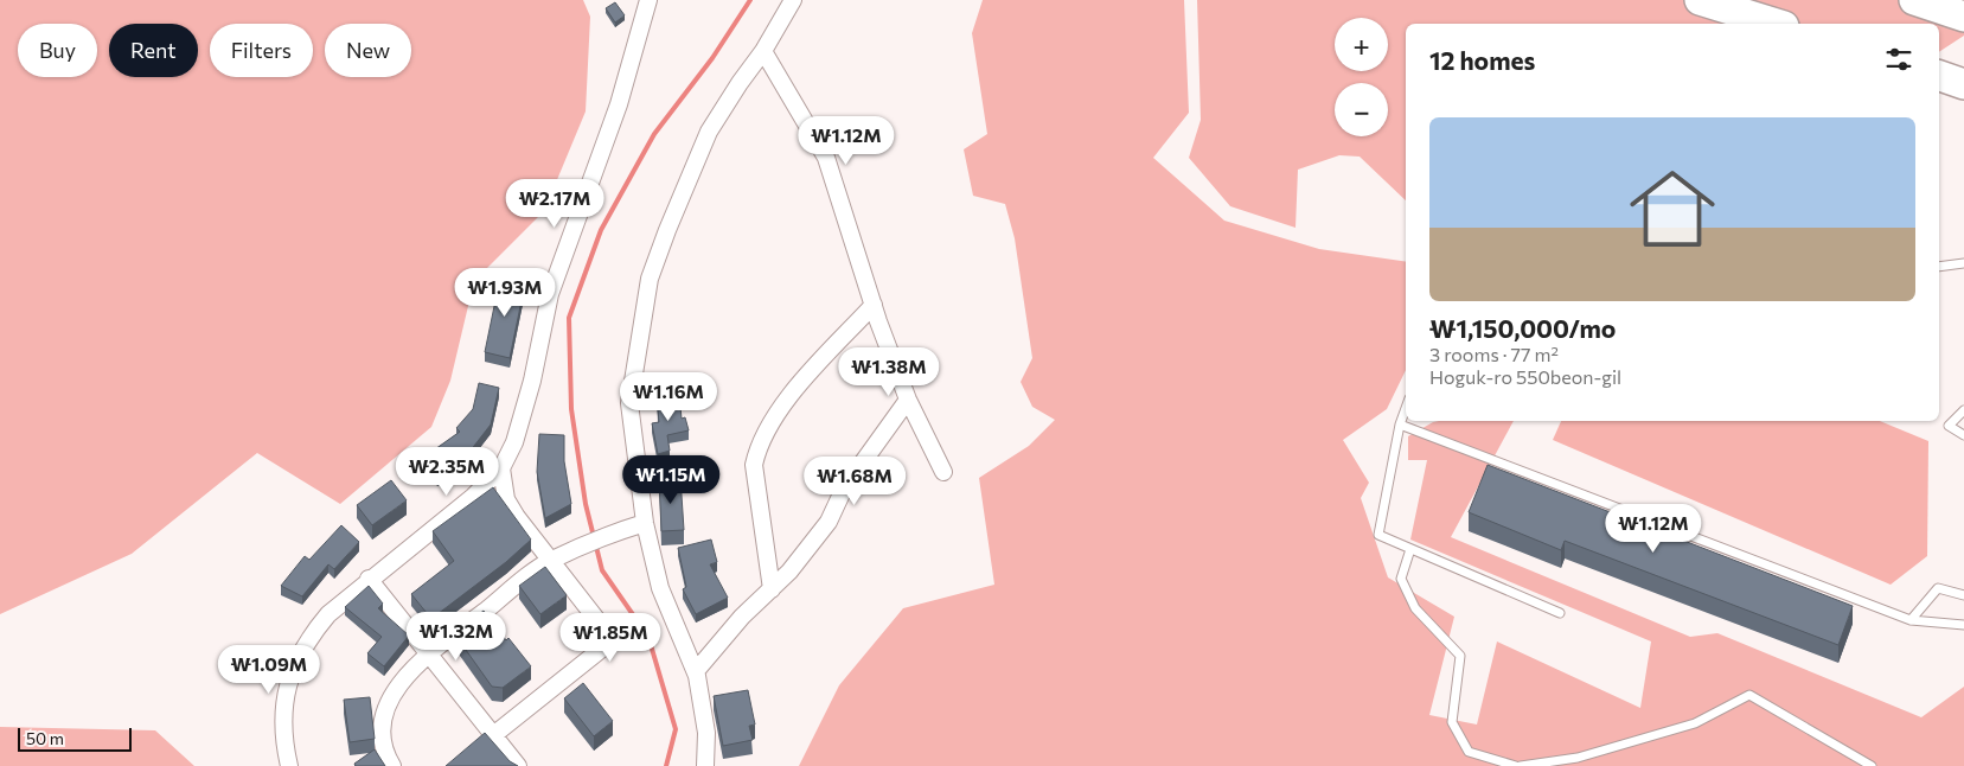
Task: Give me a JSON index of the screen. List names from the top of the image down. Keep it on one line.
{"scale_bar":"50 m","page":{"map_buttons":["+","−"],"chip":["Buy","Rent","Filters","New"],"heading":"12 homes","list":[{"name":"₩1,150,000/mo","note":"3 rooms · 77 m² · Hoguk-ro 550beon-gil"}],"price":["₩1.12M","₩2.17M","₩1.93M","₩1.38M","₩1.16M","₩2.35M","₩1.15M","₩1.68M","₩1.12M","₩1.32M","₩1.85M","₩1.09M"],"scale":"50 m"}}
